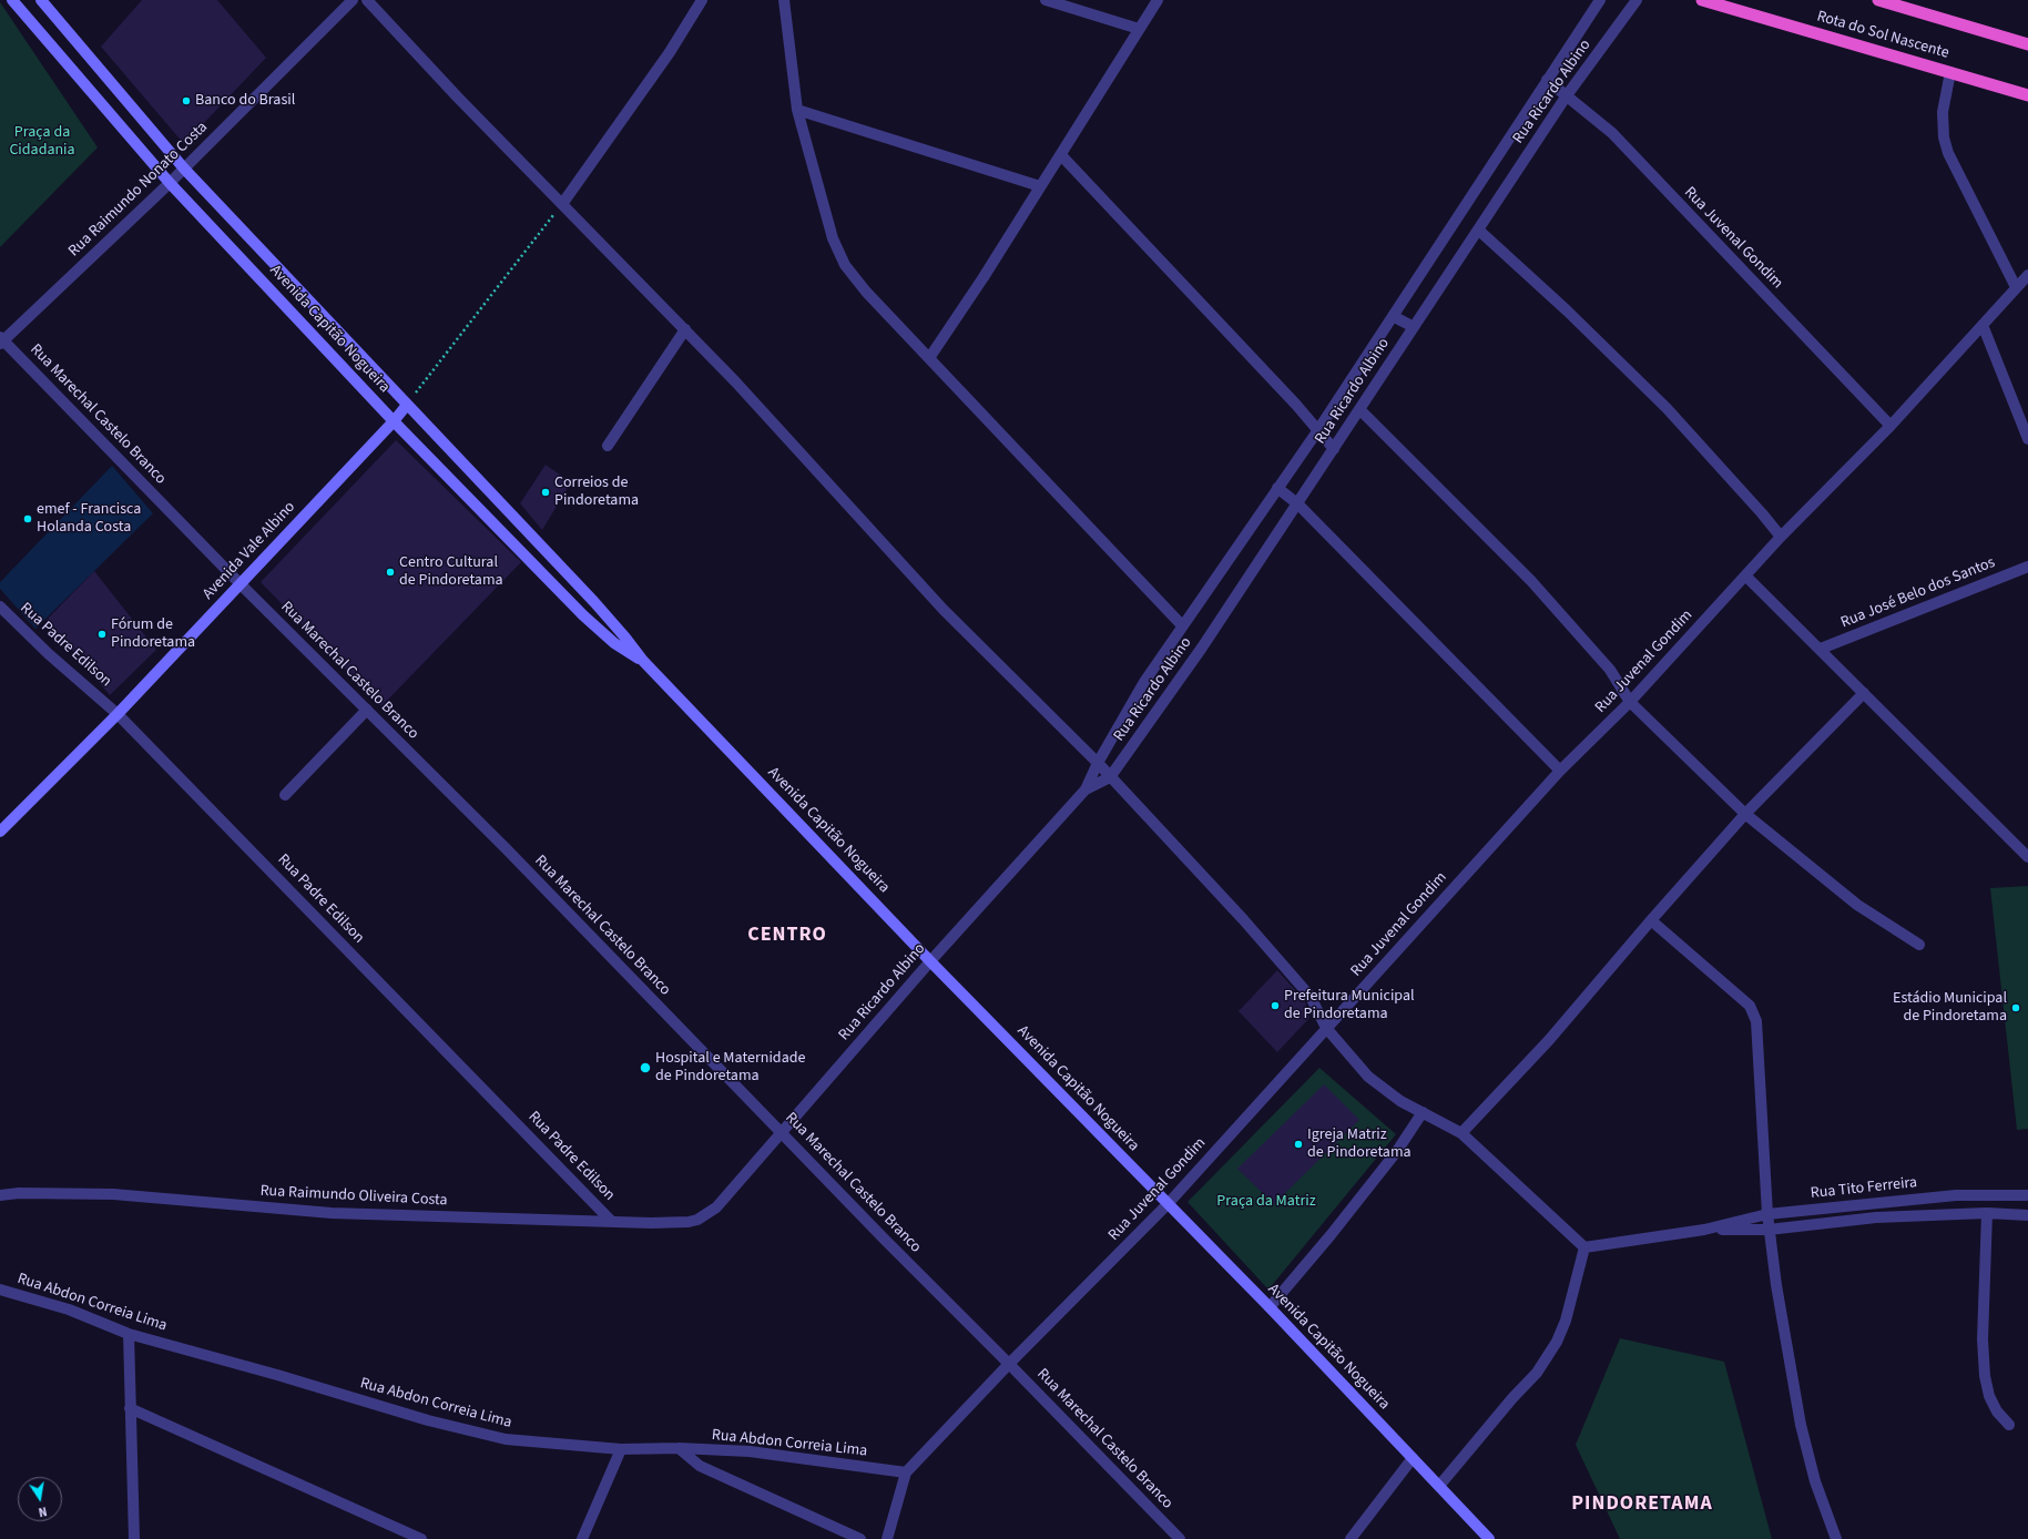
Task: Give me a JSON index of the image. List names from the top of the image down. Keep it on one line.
{"streets":{"highway":["Rota do Sol Nascente"],"main road":["Avenida Capitão Nogueira","Avenida Vale Albino"],"street":["Rua Ricardo Albino","Rua Raimundo Nonato Costa","Rua Juvenal Gondim","Rua Marechal Castelo Branco","Rua José Belo dos Santos","Rua Padre Edilson","Rua Tito Ferreira","Rua Raimundo Oliveira Costa","Rua Abdon Correia Lima"]},"crossings":[["Rua Ricardo Albino","Rua Juvenal Gondim"],["Rua Ricardo Albino","Avenida Capitão Nogueira"],["Rua Ricardo Albino","Rua Marechal Castelo Branco"],["Rua Ricardo Albino","Rua Raimundo Oliveira Costa"],["Rua Raimundo Nonato Costa","Avenida Capitão Nogueira"],["Rua Raimundo Nonato Costa","Rua Marechal Castelo Branco"],["Rua Juvenal Gondim","Avenida Capitão Nogueira"],["Rua Juvenal Gondim","Rua Marechal Castelo Branco"],["Rua Juvenal Gondim","Rua Abdon Correia Lima"],["Avenida Capitão Nogueira","Avenida Vale Albino"],["Rua Marechal Castelo Branco","Avenida Vale Albino"],["Avenida Vale Albino","Rua Padre Edilson"],["Rua Padre Edilson","Rua Raimundo Oliveira Costa"]],"districts":["CENTRO","PINDORETAMA"],"parks":["Praça da Cidadania","Praça da Matriz"],"places":["Banco do Brasil","Correios de Pindoretama","emef - Francisca Holanda Costa","Centro Cultural de Pindoretama","Fórum de Pindoretama","Prefeitura Municipal de Pindoretama","Estádio Municipal de Pindoretama","Hospital e Maternidade de Pindoretama","Igreja Matriz de Pindoretama"],"north":"bottom"}
